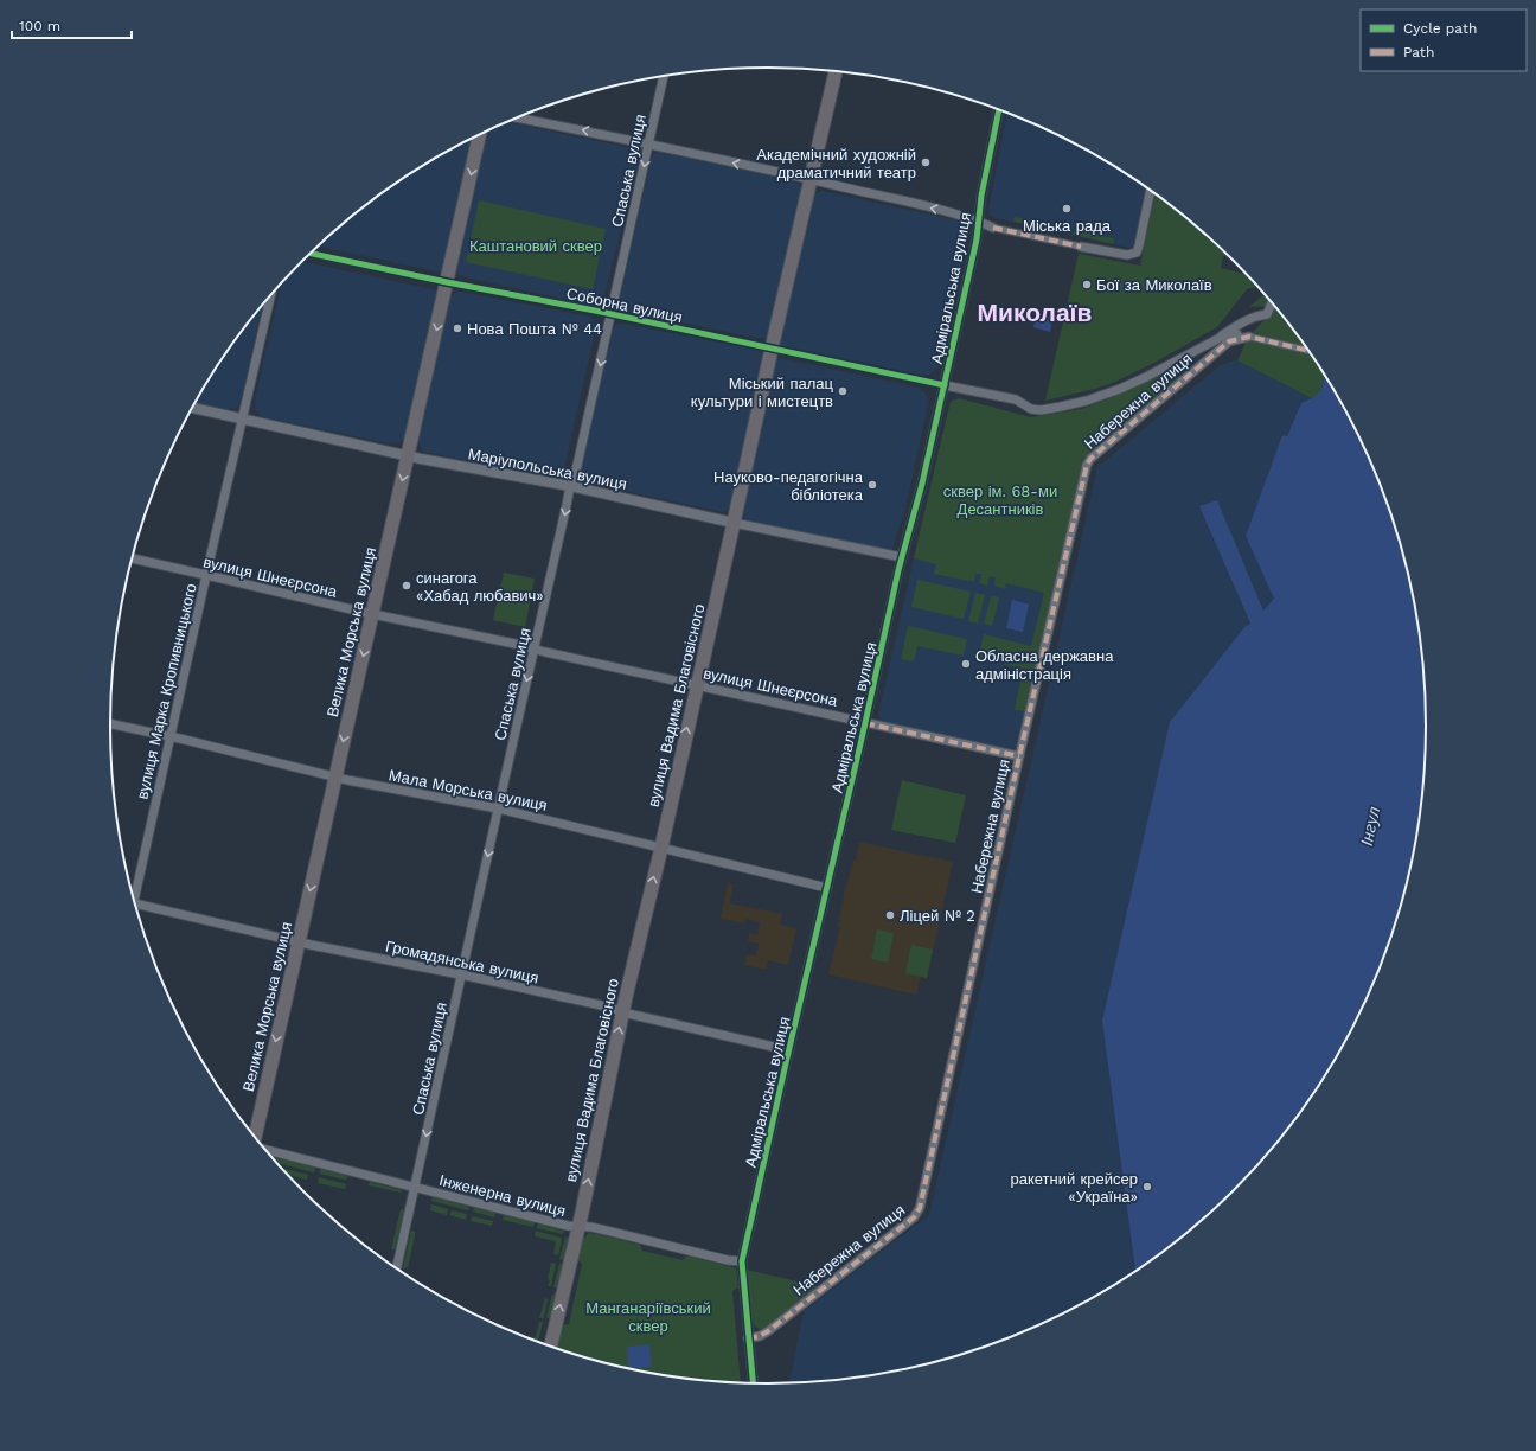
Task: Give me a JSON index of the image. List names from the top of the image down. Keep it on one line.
{"streets":{"main road":["Велика Морська вулиця","вулиця Вадима Благовісного"],"street":["Спаська вулиця","Адміральська вулиця","Соборна вулиця","Набережна вулиця","Маріупольська вулиця","вулиця Шнеєрсона","вулиця Марка Кропивницького","Мала Морська вулиця","Громадянська вулиця","Інженерна вулиця"]},"crossings":[["Спаська вулиця","Соборна вулиця"],["Спаська вулиця","Маріупольська вулиця"],["Спаська вулиця","вулиця Шнеєрсона"],["Спаська вулиця","Мала Морська вулиця"],["Спаська вулиця","Громадянська вулиця"],["Спаська вулиця","Інженерна вулиця"],["Адміральська вулиця","Соборна вулиця"],["Адміральська вулиця","Набережна вулиця"],["Адміральська вулиця","Маріупольська вулиця"],["Адміральська вулиця","вулиця Шнеєрсона"],["Адміральська вулиця","Мала Морська вулиця"],["Адміральська вулиця","Громадянська вулиця"],["Адміральська вулиця","Інженерна вулиця"],["Соборна вулиця","Велика Морська вулиця"],["Соборна вулиця","вулиця Вадима Благовісного"],["Набережна вулиця","вулиця Шнеєрсона"],["Маріупольська вулиця","Велика Морська вулиця"],["Маріупольська вулиця","вулиця Марка Кропивницького"],["Маріупольська вулиця","вулиця Вадима Благовісного"],["вулиця Шнеєрсона","Велика Морська вулиця"],["вулиця Шнеєрсона","вулиця Марка Кропивницького"],["вулиця Шнеєрсона","вулиця Вадима Благовісного"],["Велика Морська вулиця","Мала Морська вулиця"],["Велика Морська вулиця","Громадянська вулиця"],["вулиця Марка Кропивницького","Мала Морська вулиця"],["вулиця Вадима Благовісного","Мала Морська вулиця"],["вулиця Вадима Благовісного","Громадянська вулиця"],["вулиця Вадима Благовісного","Інженерна вулиця"]],"one_way":["Спаська вулиця","Велика Морська вулиця","вулиця Вадима Благовісного"],"districts":["Миколаїв"],"water":["Інгул"],"parks":["Каштановий сквер","сквер ім. 68-ми Десантників","Манганаріївський сквер"],"places":["Академічний художній драматичний театр","Міська рада","Бої за Миколаїв","Нова Пошта № 44","Міський палац культури і мистецтв","Науково-педагогічна бібліотека","синагога «Хабад любавич»","Обласна державна адміністрація","Ліцей № 2","ракетний крейсер «Україна»"],"legend":["Cycle path","Path"],"scale_bar":"100 m"}
